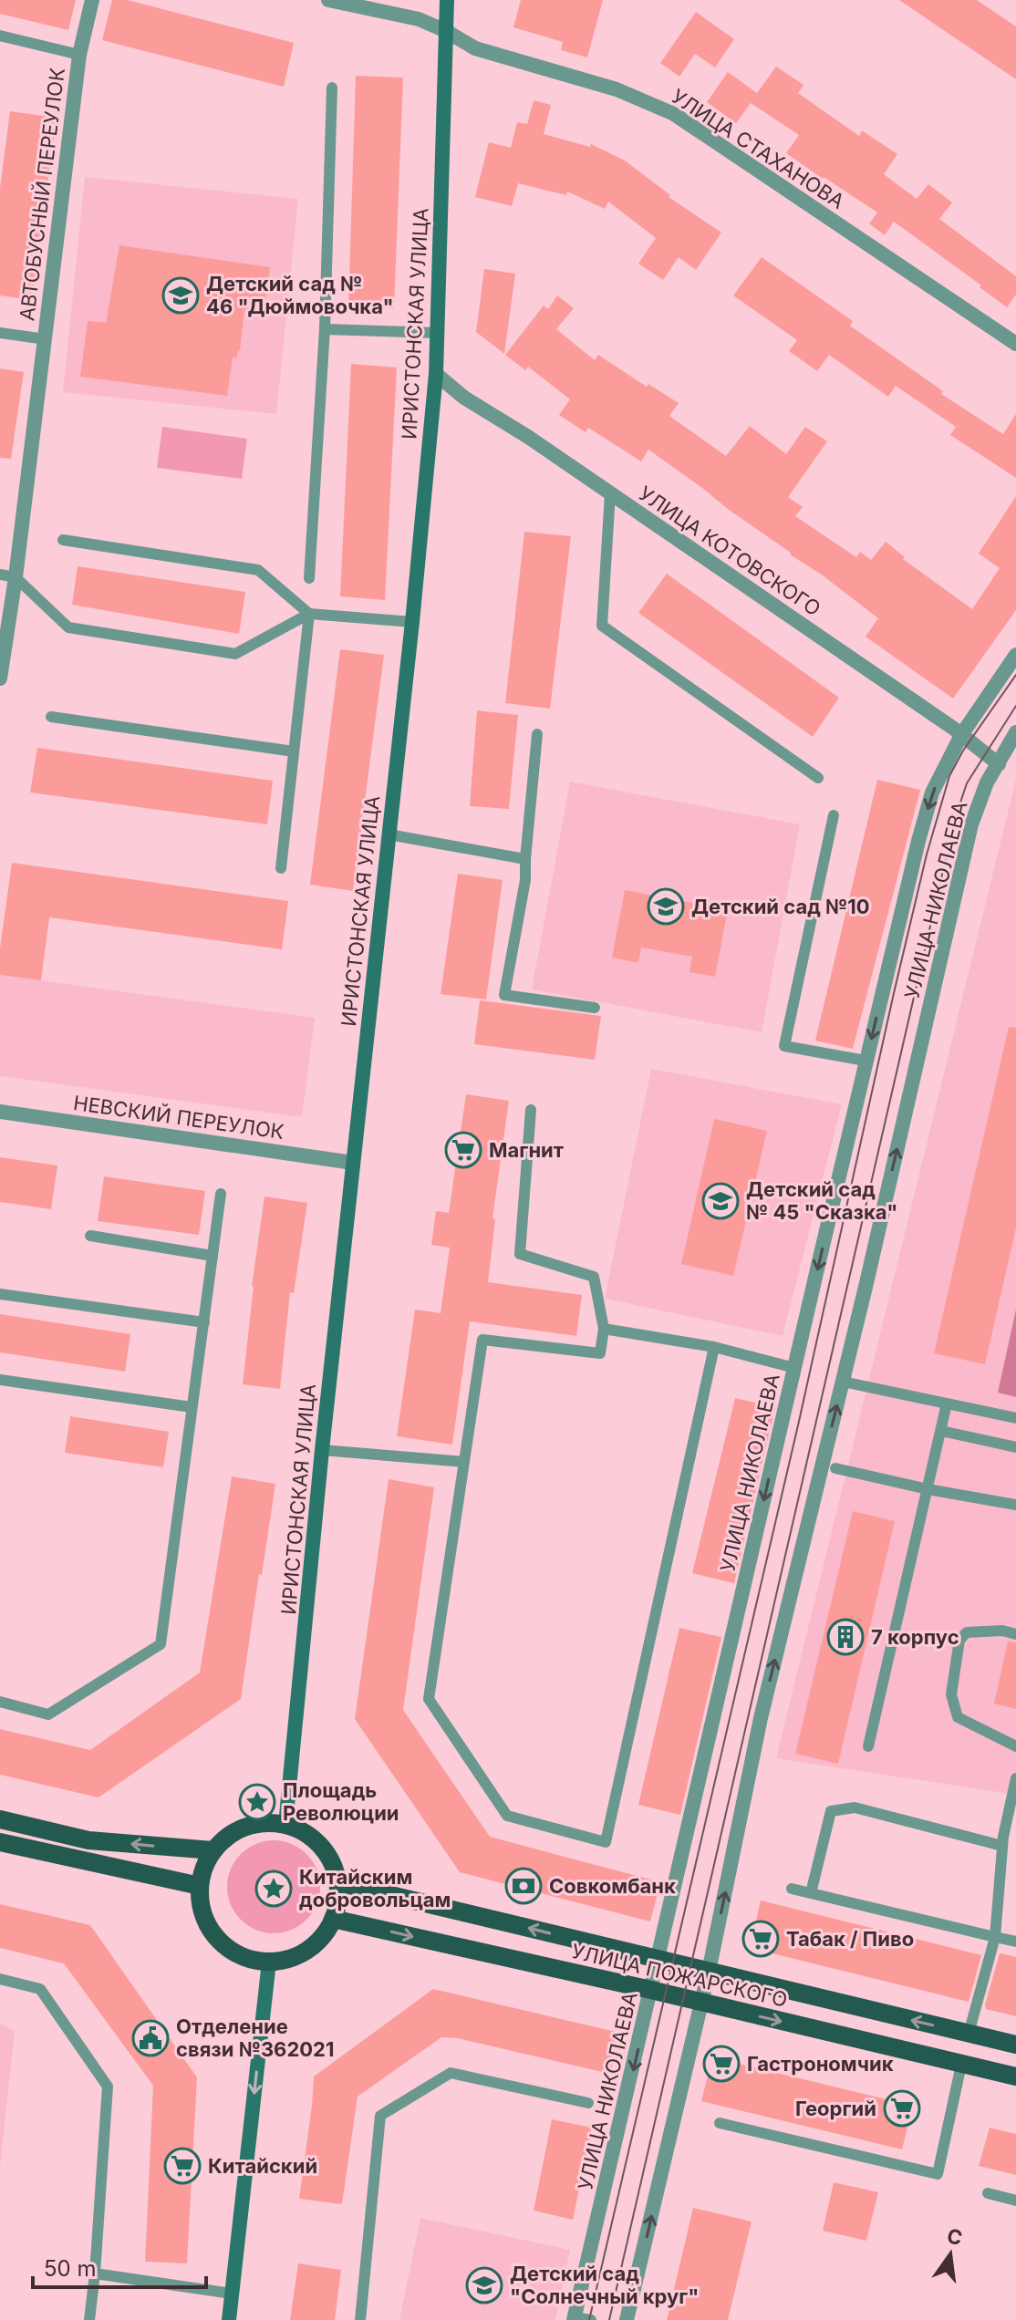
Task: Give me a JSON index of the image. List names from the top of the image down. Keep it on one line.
{"streets":{"main road":["ИРИСТОНСКАЯ УЛИЦА","УЛИЦА ПОЖАРСКОГО"],"street":["УЛИЦА СТАХАНОВА","АВТОБУСНЫЙ ПЕРЕУЛОК","УЛИЦА КОТОВСКОГО","УЛИЦА НИКОЛАЕВА","НЕВСКИЙ ПЕРЕУЛОК"]},"crossings":[["УЛИЦА СТАХАНОВА","ИРИСТОНСКАЯ УЛИЦА"],["ИРИСТОНСКАЯ УЛИЦА","УЛИЦА КОТОВСКОГО"],["ИРИСТОНСКАЯ УЛИЦА","НЕВСКИЙ ПЕРЕУЛОК"],["ИРИСТОНСКАЯ УЛИЦА","УЛИЦА ПОЖАРСКОГО"],["УЛИЦА КОТОВСКОГО","УЛИЦА НИКОЛАЕВА"],["УЛИЦА НИКОЛАЕВА","УЛИЦА ПОЖАРСКОГО"]],"places":{"school or university":["Детский сад № 46 \"Дюймовочка\"","Детский сад №10","Детский сад № 45 \"Сказка\"","Детский сад \"Солнечный круг\""],"supermarket":["Магнит","Табак / Пиво","Гастрономчик","Георгий","Китайский"],"building":["7 корпус"],"place":["Площадь Революции","Китайским добровольцам"],"bank":["Совкомбанк"],"public building":["Отделение связи №362021"]},"scale_bar":"50 m","north":"top"}
